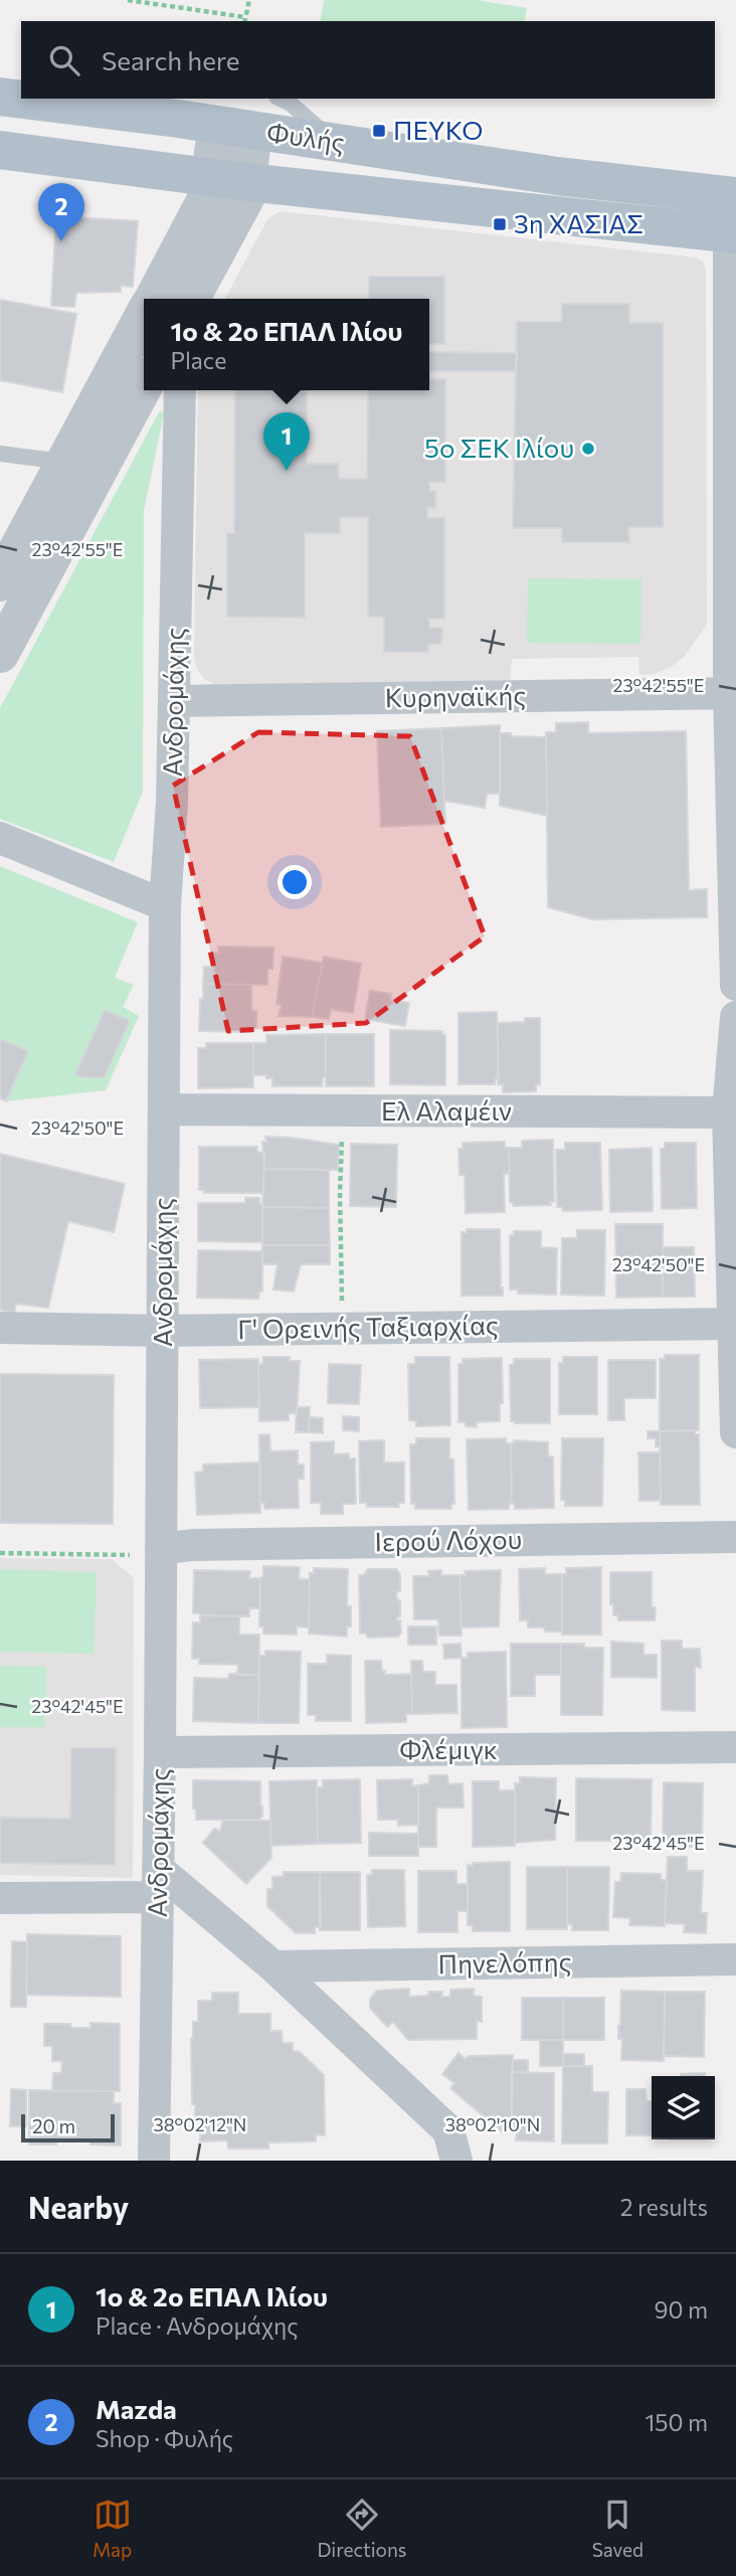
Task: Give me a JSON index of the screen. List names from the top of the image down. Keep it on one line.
{"streets":{"main road":["Φυλής"],"street":["Κυρηναϊκής","Ανδρομάχης","Ελ Αλαμέιν","Γ' Ορεινής Ταξιαρχίας","Ιερού Λόχου","Φλέμιγκ","Πηνελόπης"]},"crossings":[["Κυρηναϊκής","Ανδρομάχης"],["Ανδρομάχης","Ελ Αλαμέιν"],["Ανδρομάχης","Γ' Ορεινής Ταξιαρχίας"],["Ανδρομάχης","Ιερού Λόχου"],["Ανδρομάχης","Φλέμιγκ"]],"places":{"transit":["ΠΕΥΚΟ","3η ΧΑΣΙΑΣ"],"other":["5ο ΣΕΚ Ιλίου"]},"scale_bar":"20 m","page":{"search":"Search here","pins":["2","1"],"popup":["1ο & 2ο ΕΠΑΛ Ιλίου","Place"],"scale":"20 m","heading":["Nearby","2 results"],"list":[{"mark":"1","name":"1ο & 2ο ΕΠΑΛ Ιλίου","note":"Place · Ανδρομάχης","value":"90 m"},{"mark":"2","name":"Mazda","note":"Shop · Φυλής","value":"150 m"}],"nav":["Map","Directions","Saved"]},"coordinates":["23°42'55\"E","23°42'50\"E","23°42'45\"E","38°02'12\"N","38°02'10\"N"]}
